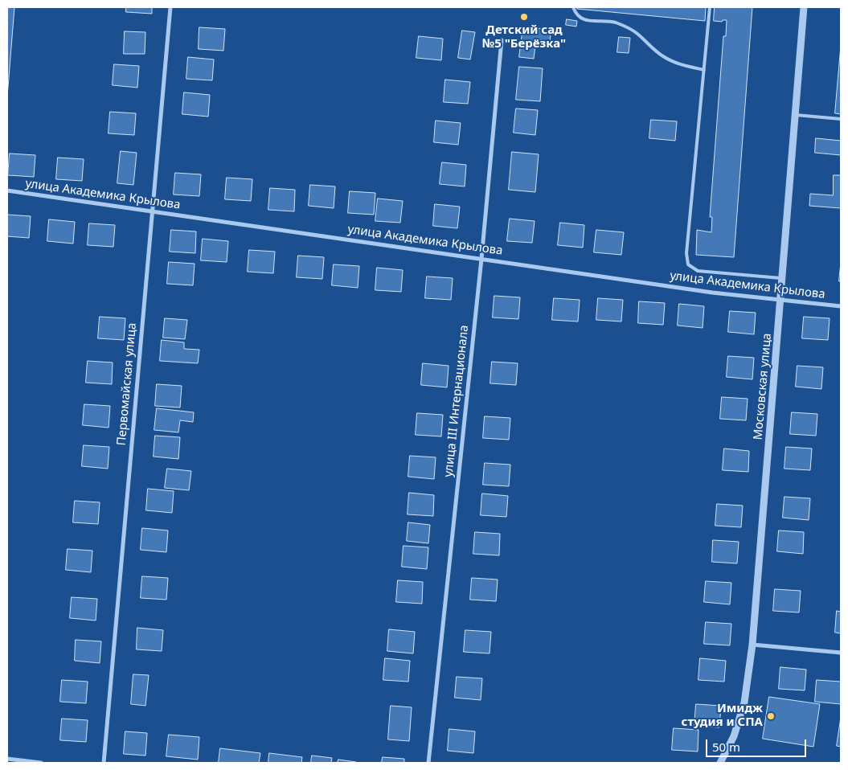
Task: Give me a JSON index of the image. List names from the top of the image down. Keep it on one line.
{"streets":{"street":["улица Академика Крылова","Первомайская улица","Московская улица","улица III Интернационала"]},"crossings":[["улица Академика Крылова","Первомайская улица"],["улица Академика Крылова","Московская улица"],["улица Академика Крылова","улица III Интернационала"]],"places":["Детский сад №5 \"Берёзка\"","Имидж студия и СПА"],"scale_bar":"50 m"}
